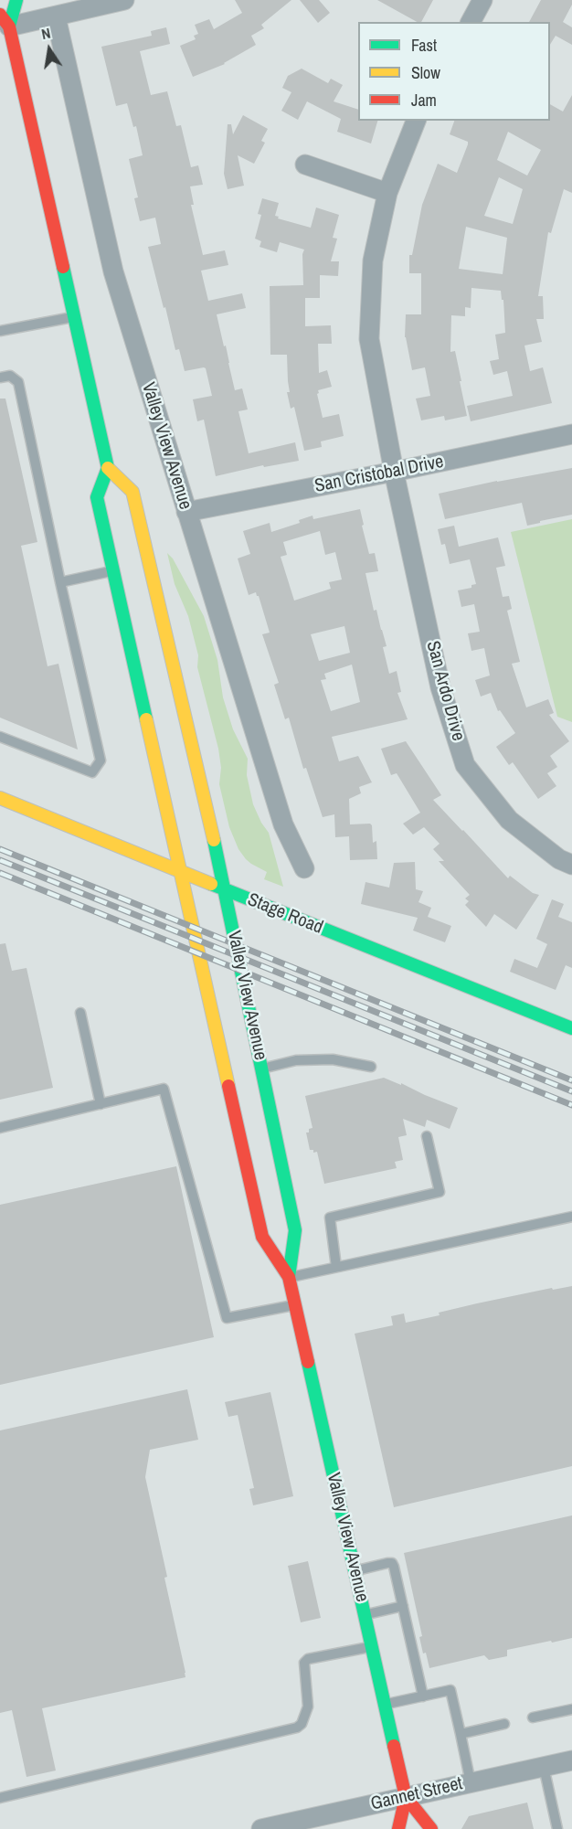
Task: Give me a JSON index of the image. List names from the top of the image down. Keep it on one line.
{"streets":{"main road":["Valley View Avenue","Stage Road"],"street":["San Cristobal Drive","San Ardo Drive","Gannet Street"]},"crossings":[["Valley View Avenue","San Cristobal Drive"],["Valley View Avenue","Stage Road"],["Valley View Avenue","Gannet Street"],["San Cristobal Drive","San Ardo Drive"]],"legend":["Fast","Slow","Jam"],"north":"top"}
